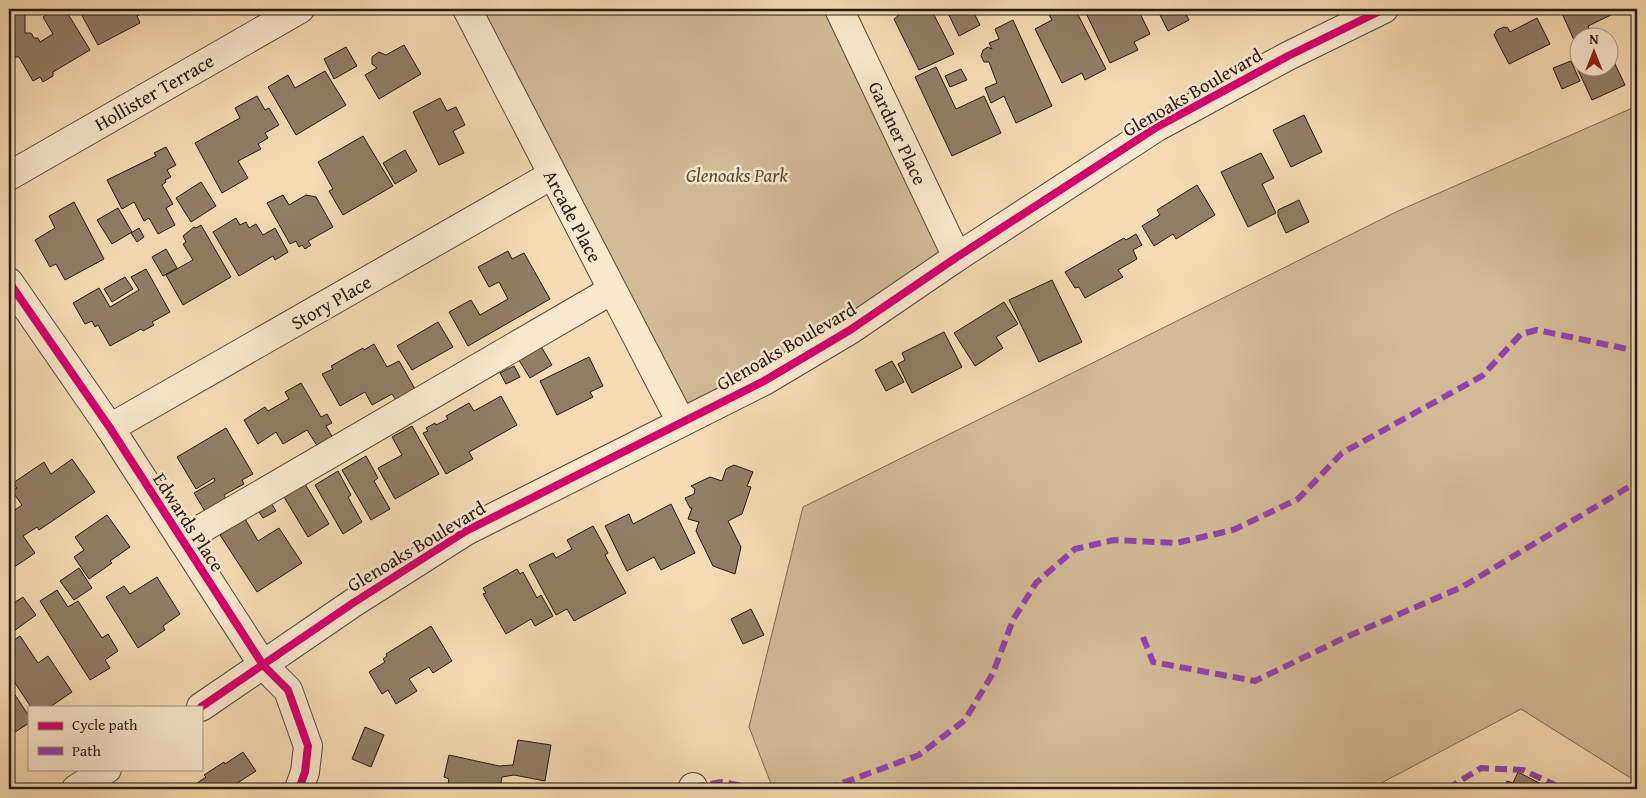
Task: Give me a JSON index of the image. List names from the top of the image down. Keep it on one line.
{"streets":{"street":["Hollister Terrace","Glenoaks Boulevard","Gardner Place","Arcade Place","Story Place","Edwards Place"]},"crossings":[["Glenoaks Boulevard","Gardner Place"],["Glenoaks Boulevard","Arcade Place"],["Glenoaks Boulevard","Edwards Place"],["Arcade Place","Story Place"],["Story Place","Edwards Place"]],"parks":["Glenoaks Park"],"legend":["Cycle path","Path"],"north":"top"}
